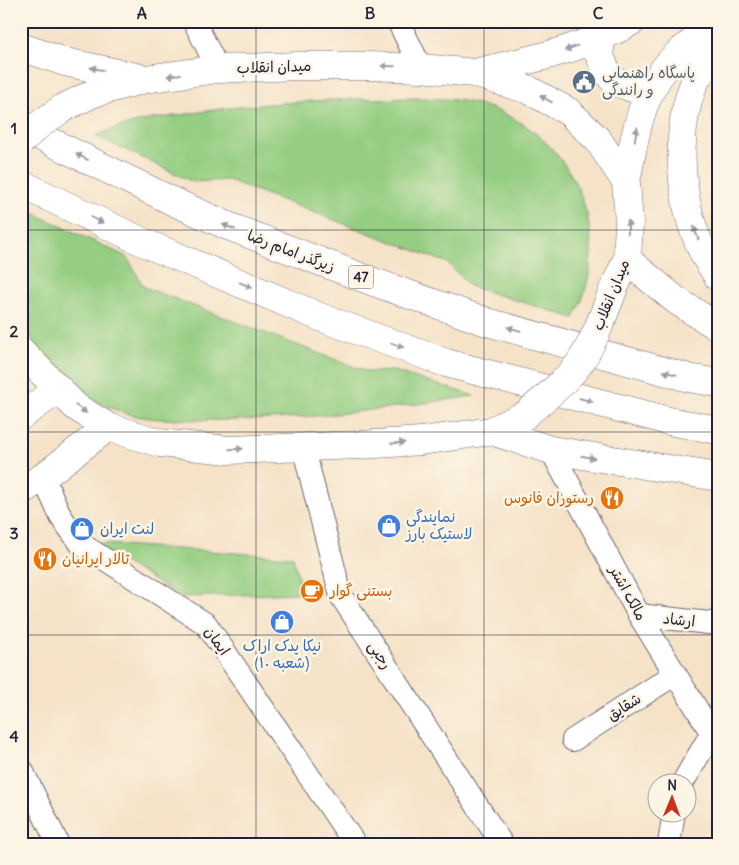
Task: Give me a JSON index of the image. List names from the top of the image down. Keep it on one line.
{"streets":{"main road":["میدان انقلاب","زیرگذر امام رضا","47"],"street":["مالک اشتر","ارشاد","ایمان","رجبی","شقایق"]},"crossings":[["میدان انقلاب","رجبی"],["مالک اشتر","ارشاد"],["مالک اشتر","شقایق"]],"places":{"public building":["پاسگاه راهنمایی و رانندگی"],"restaurant":["رستوران فانوس","تالار ایرانیان"],"shop":["نمایندگی لاستیک بارز","لنت ایران","نیکا یدک اراک (شعبه ۱۰)"],"cafe":["بستنی گوار"]},"north":"top","grid":{"columns":["A","B","C"],"rows":["1","2","3","4"]}}
